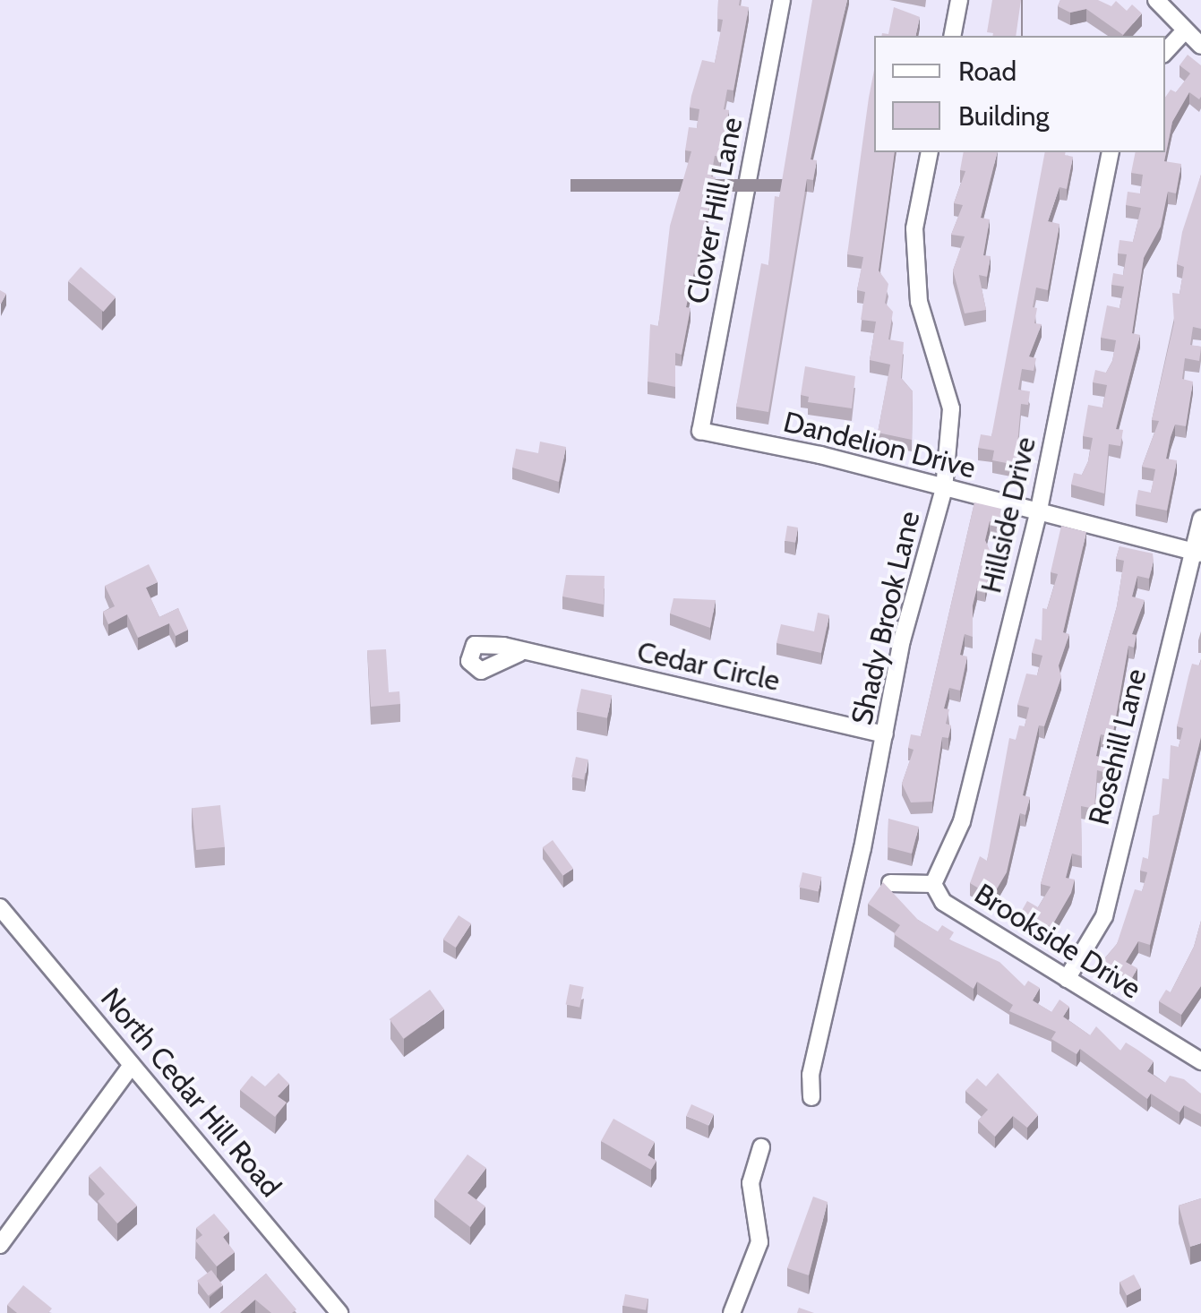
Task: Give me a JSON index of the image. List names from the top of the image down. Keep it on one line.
{"streets":{"street":["Clover Hill Lane","Dandelion Drive","Hillside Drive","Shady Brook Lane","Cedar Circle","Rosehill Lane","Brookside Drive","North Cedar Hill Road"]},"crossings":[["Clover Hill Lane","Dandelion Drive"],["Dandelion Drive","Hillside Drive"],["Dandelion Drive","Shady Brook Lane"],["Dandelion Drive","Rosehill Lane"],["Hillside Drive","Brookside Drive"],["Shady Brook Lane","Cedar Circle"],["Rosehill Lane","Brookside Drive"]],"legend":["Road","Building"]}
